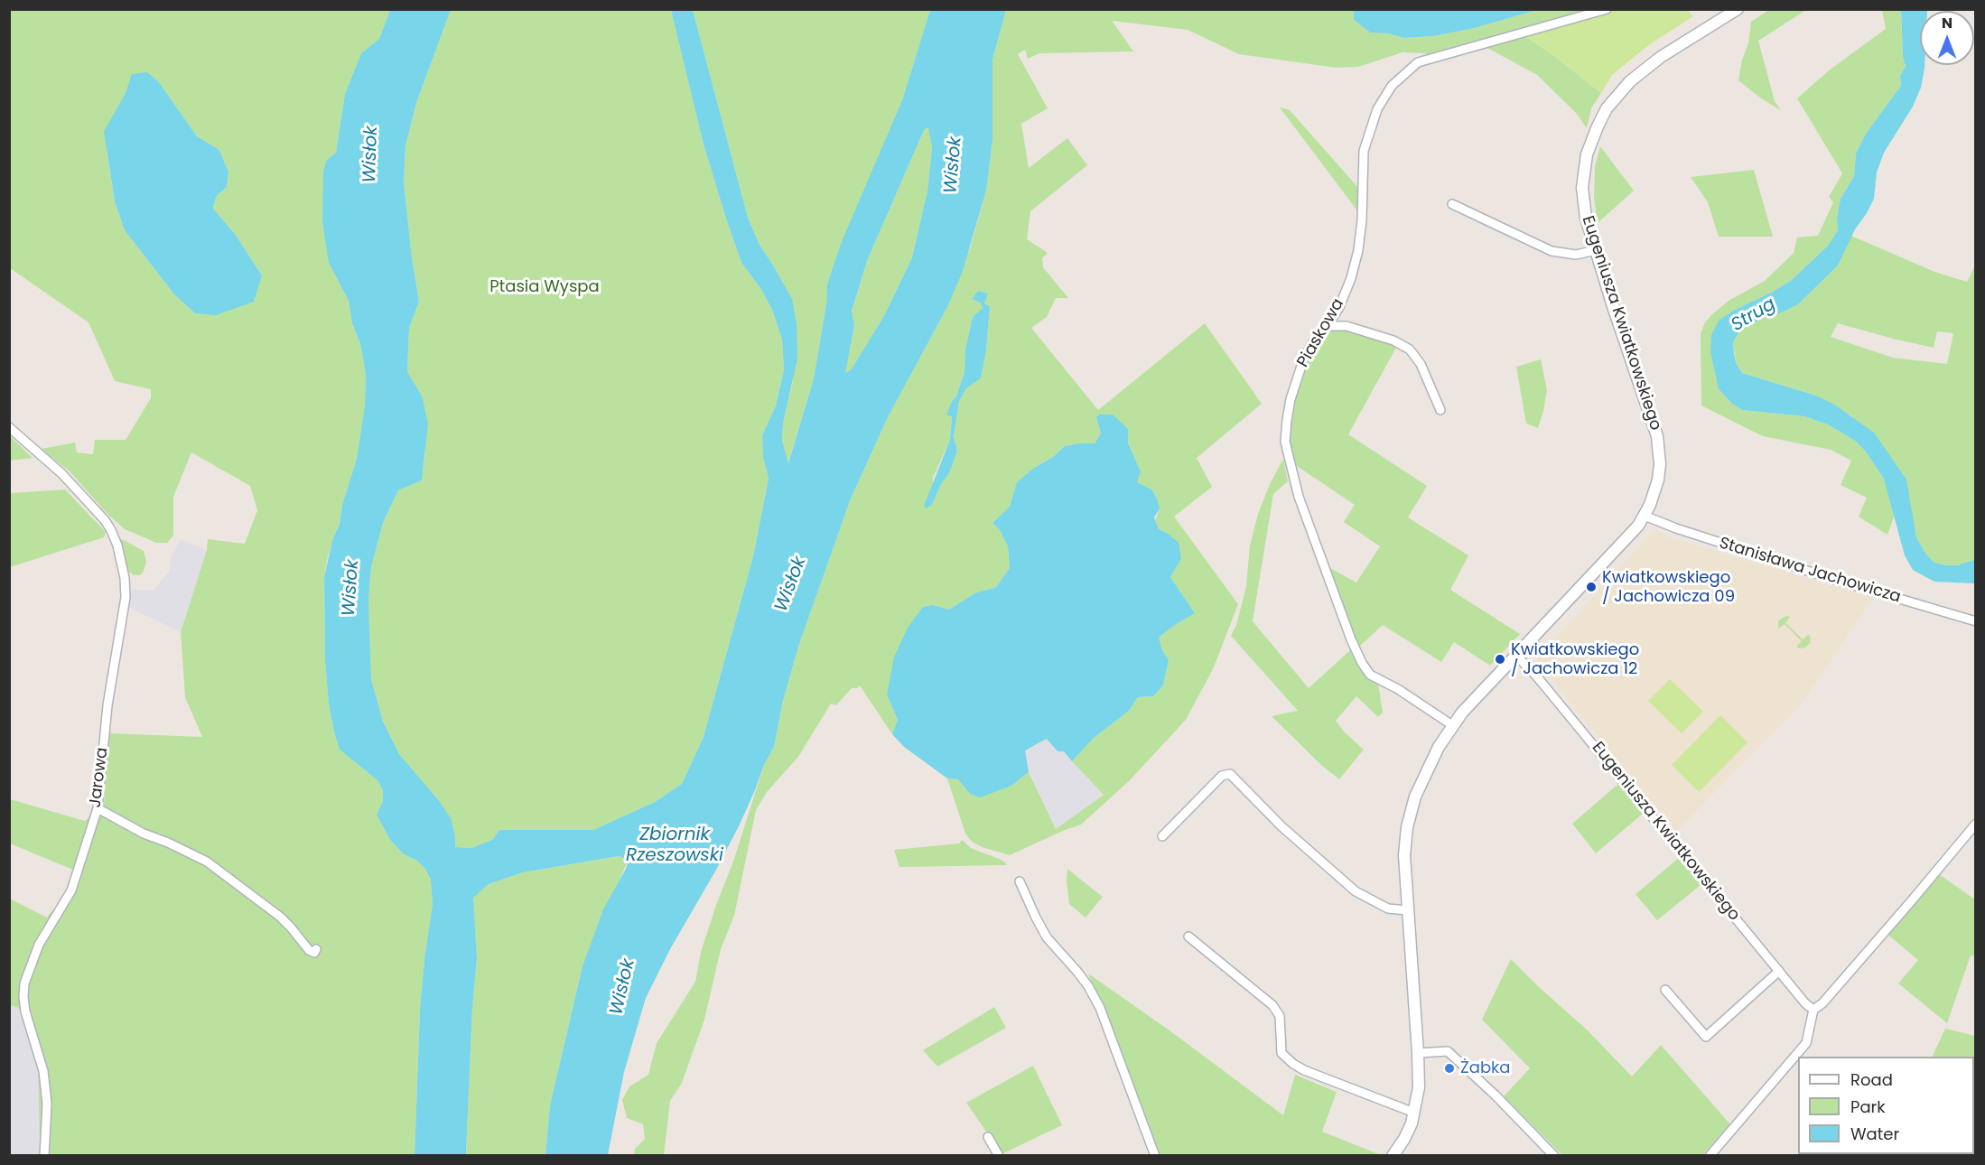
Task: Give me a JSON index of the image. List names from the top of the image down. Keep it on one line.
{"streets":{"street":["Eugeniusza Kwiatkowskiego","Piaskowa","Stanisława Jachowicza","Jarowa"]},"crossings":[["Eugeniusza Kwiatkowskiego","Piaskowa"],["Eugeniusza Kwiatkowskiego","Stanisława Jachowicza"]],"water":["Wisłok","Strug","Zbiornik Rzeszowski"],"parks":["Ptasia Wyspa"],"places":["Kwiatkowskiego / Jachowicza 09","Kwiatkowskiego / Jachowicza 12","Żabka"],"legend":["Road","Park","Water"],"north":"top"}
